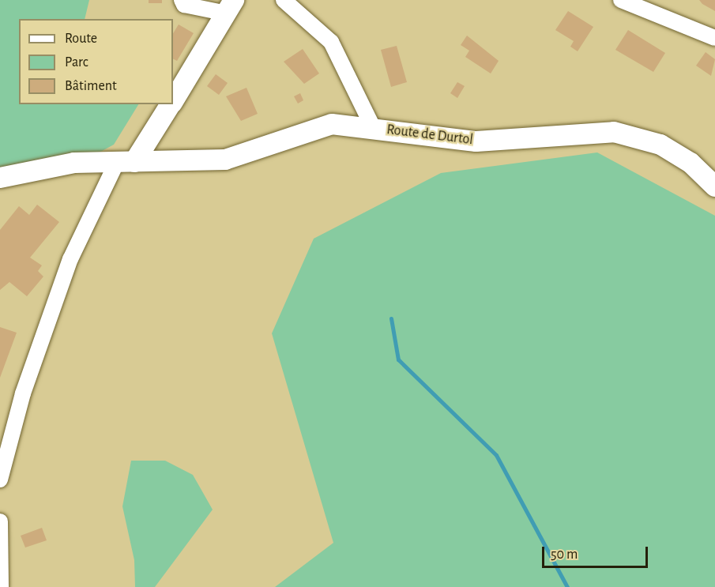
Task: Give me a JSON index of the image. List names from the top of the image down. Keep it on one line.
{"streets":{"street":["Route de Durtol"]},"legend":["Route","Parc","Bâtiment"],"scale_bar":"50 m"}
